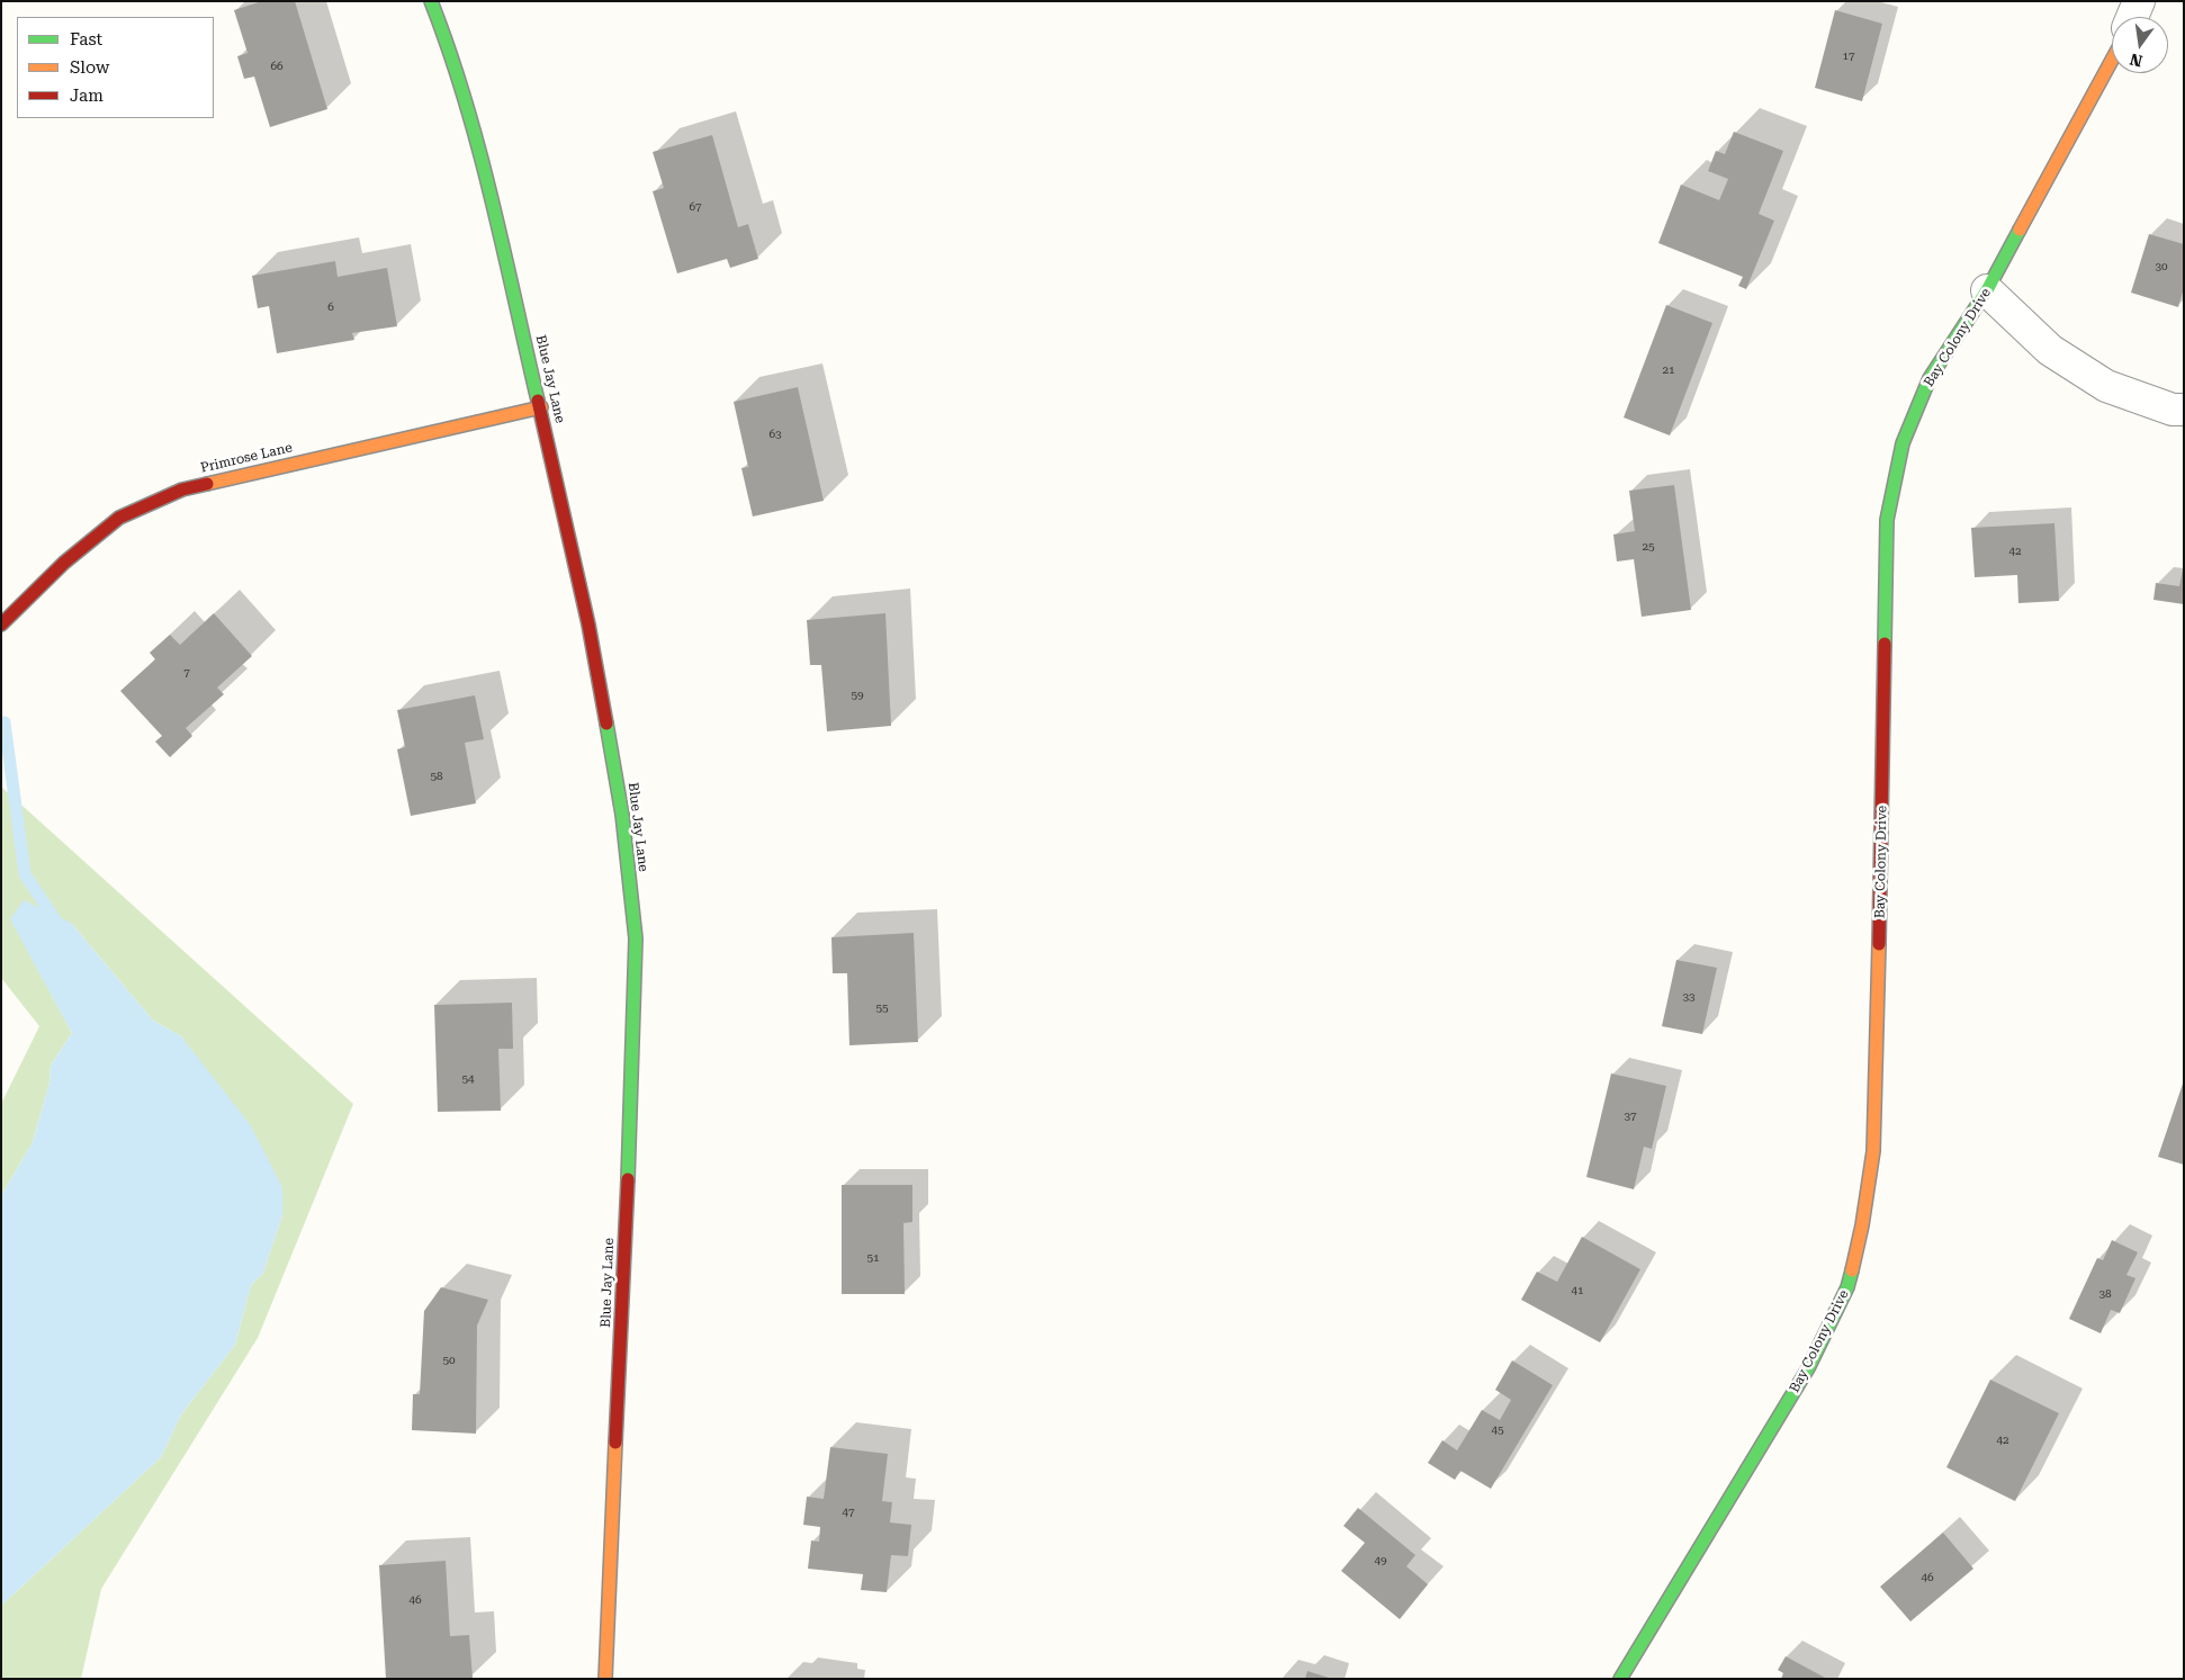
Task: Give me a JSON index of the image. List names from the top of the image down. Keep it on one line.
{"streets":{"street":["Bay Colony Drive","Blue Jay Lane","Primrose Lane"]},"crossings":[["Blue Jay Lane","Primrose Lane"]],"house_numbers":["17","66","67","30","6","21","63","25","42","7","59","58","33","55","54","37","51","41","38","50","45","42","47","49","46","46"],"legend":["Fast","Slow","Jam"],"north":"bottom"}
